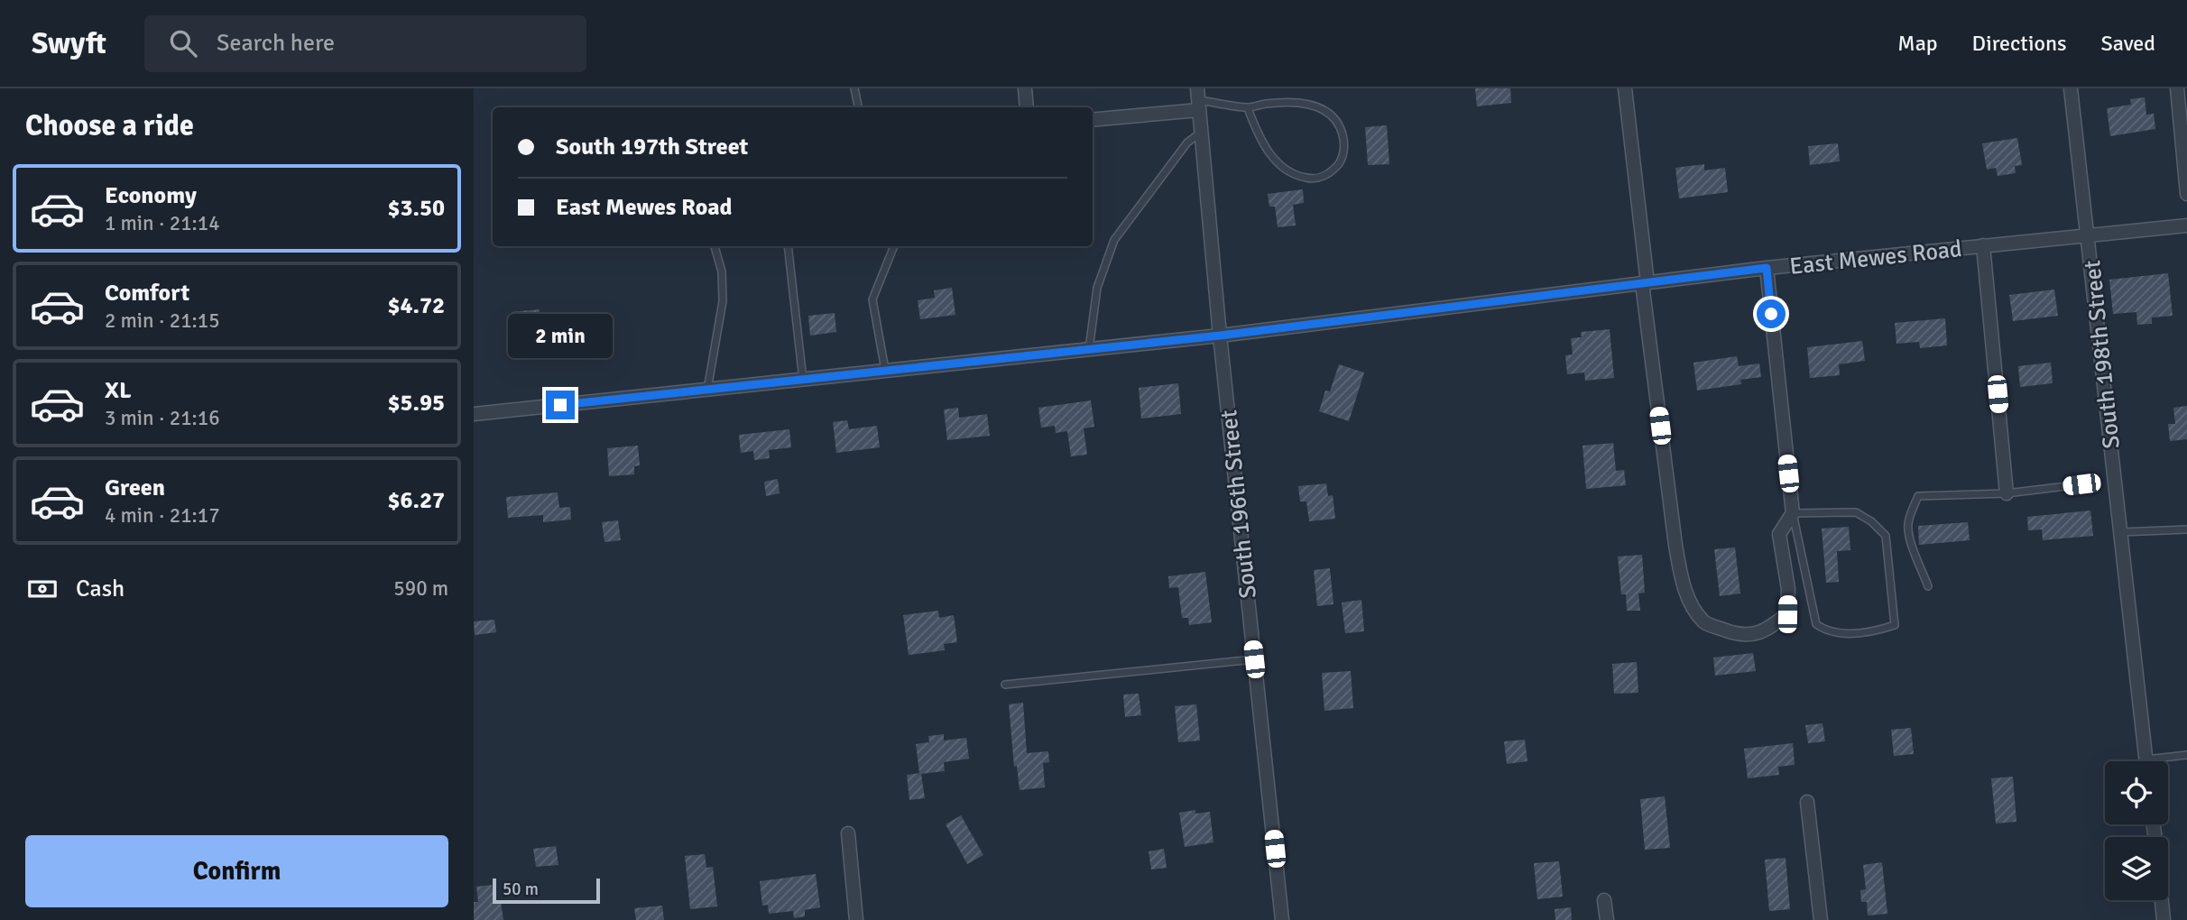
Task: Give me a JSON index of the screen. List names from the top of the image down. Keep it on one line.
{"streets":{"street":["East Mewes Road","South 198th Street","South 196th Street"]},"crossings":[["East Mewes Road","South 198th Street"],["East Mewes Road","South 196th Street"]],"scale_bar":"50 m","page":{"header":"Swyft","search":"Search here","nav":["Map","Directions","Saved"],"heading":"Choose a ride","banner":["South 197th Street","East Mewes Road"],"list":[{"name":"Economy","note":"1 min · 21:14","value":"$3.50"},{"name":"Comfort","note":"2 min · 21:15","value":"$4.72"},{"name":"XL","note":"3 min · 21:16","value":"$5.95"},{"name":"Green","note":"4 min · 21:17","value":"$6.27"}],"bubble":"2 min","pay":["Cash","590 m"],"buttons":"Confirm","scale":"50 m"}}
